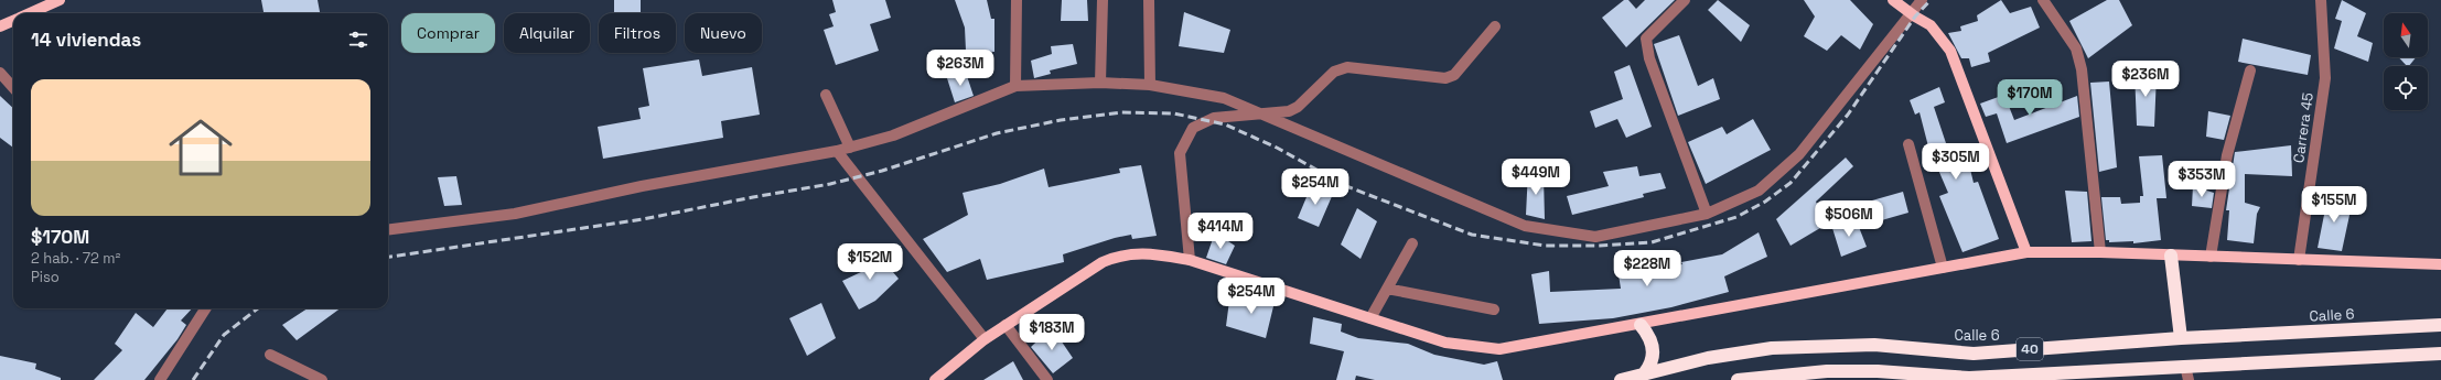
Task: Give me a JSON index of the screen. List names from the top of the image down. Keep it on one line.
{"streets":{"highway":["Calle 6","40"],"street":["Carrera 45"]},"north":"top","page":{"chip":["Comprar","Alquilar","Filtros","Nuevo"],"heading":"14 viviendas","price":["$263M","$236M","$170M","$305M","$449M","$353M","$254M","$155M","$506M","$414M","$152M","$228M","$254M","$183M"],"list":[{"name":"$170M","note":"2 hab. · 72 m² · Piso"}]}}
